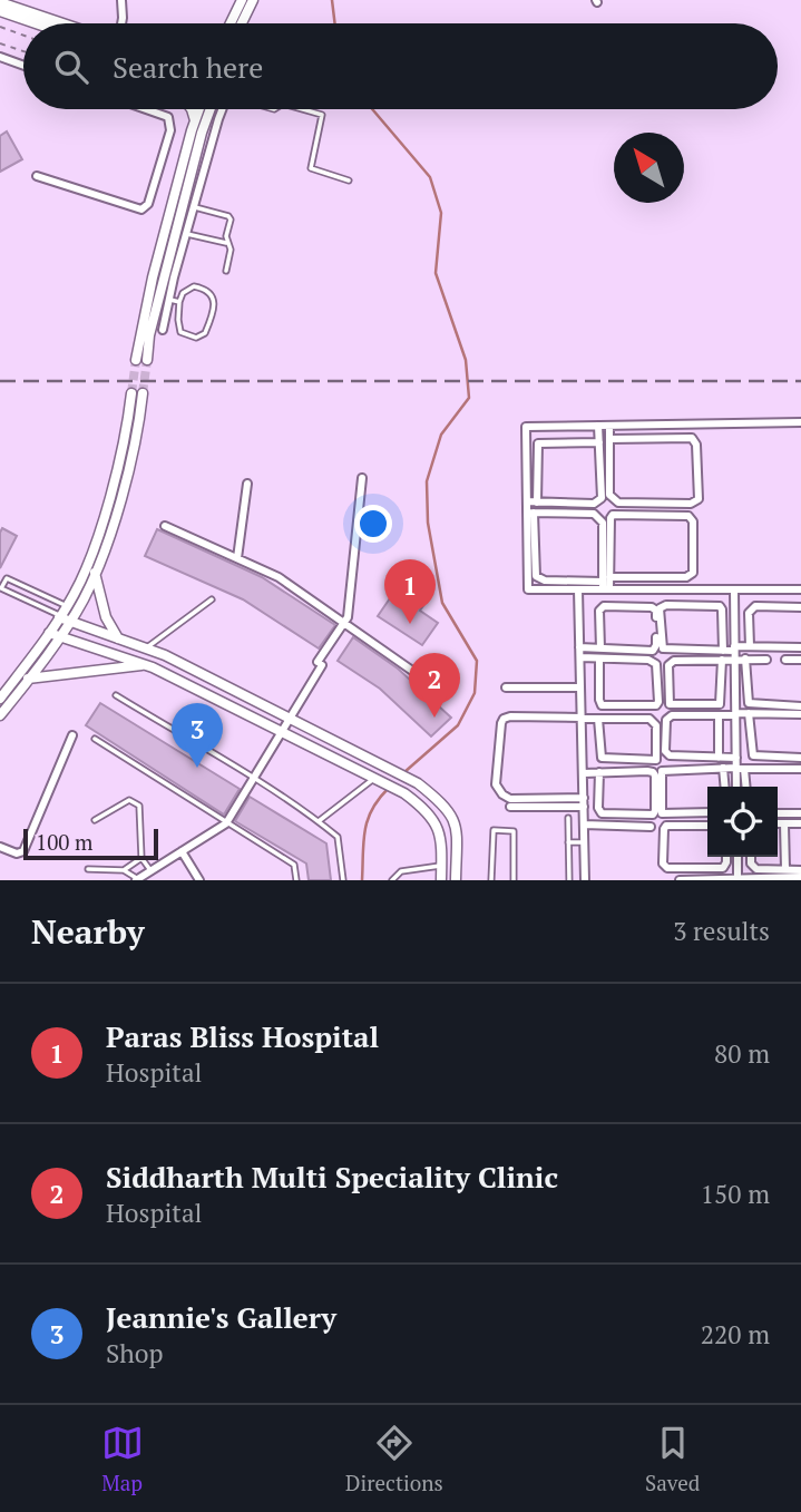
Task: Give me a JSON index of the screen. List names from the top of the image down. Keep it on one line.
{"scale_bar":"100 m","north":"top left","page":{"search":"Search here","pins":["1","2","3"],"scale":"100 m","heading":["Nearby","3 results"],"list":[{"mark":"1","name":"Paras Bliss Hospital","note":"Hospital","value":"80 m"},{"mark":"2","name":"Siddharth Multi Speciality Clinic","note":"Hospital","value":"150 m"},{"mark":"3","name":"Jeannie's Gallery","note":"Shop","value":"220 m"}],"nav":["Map","Directions","Saved"]}}
